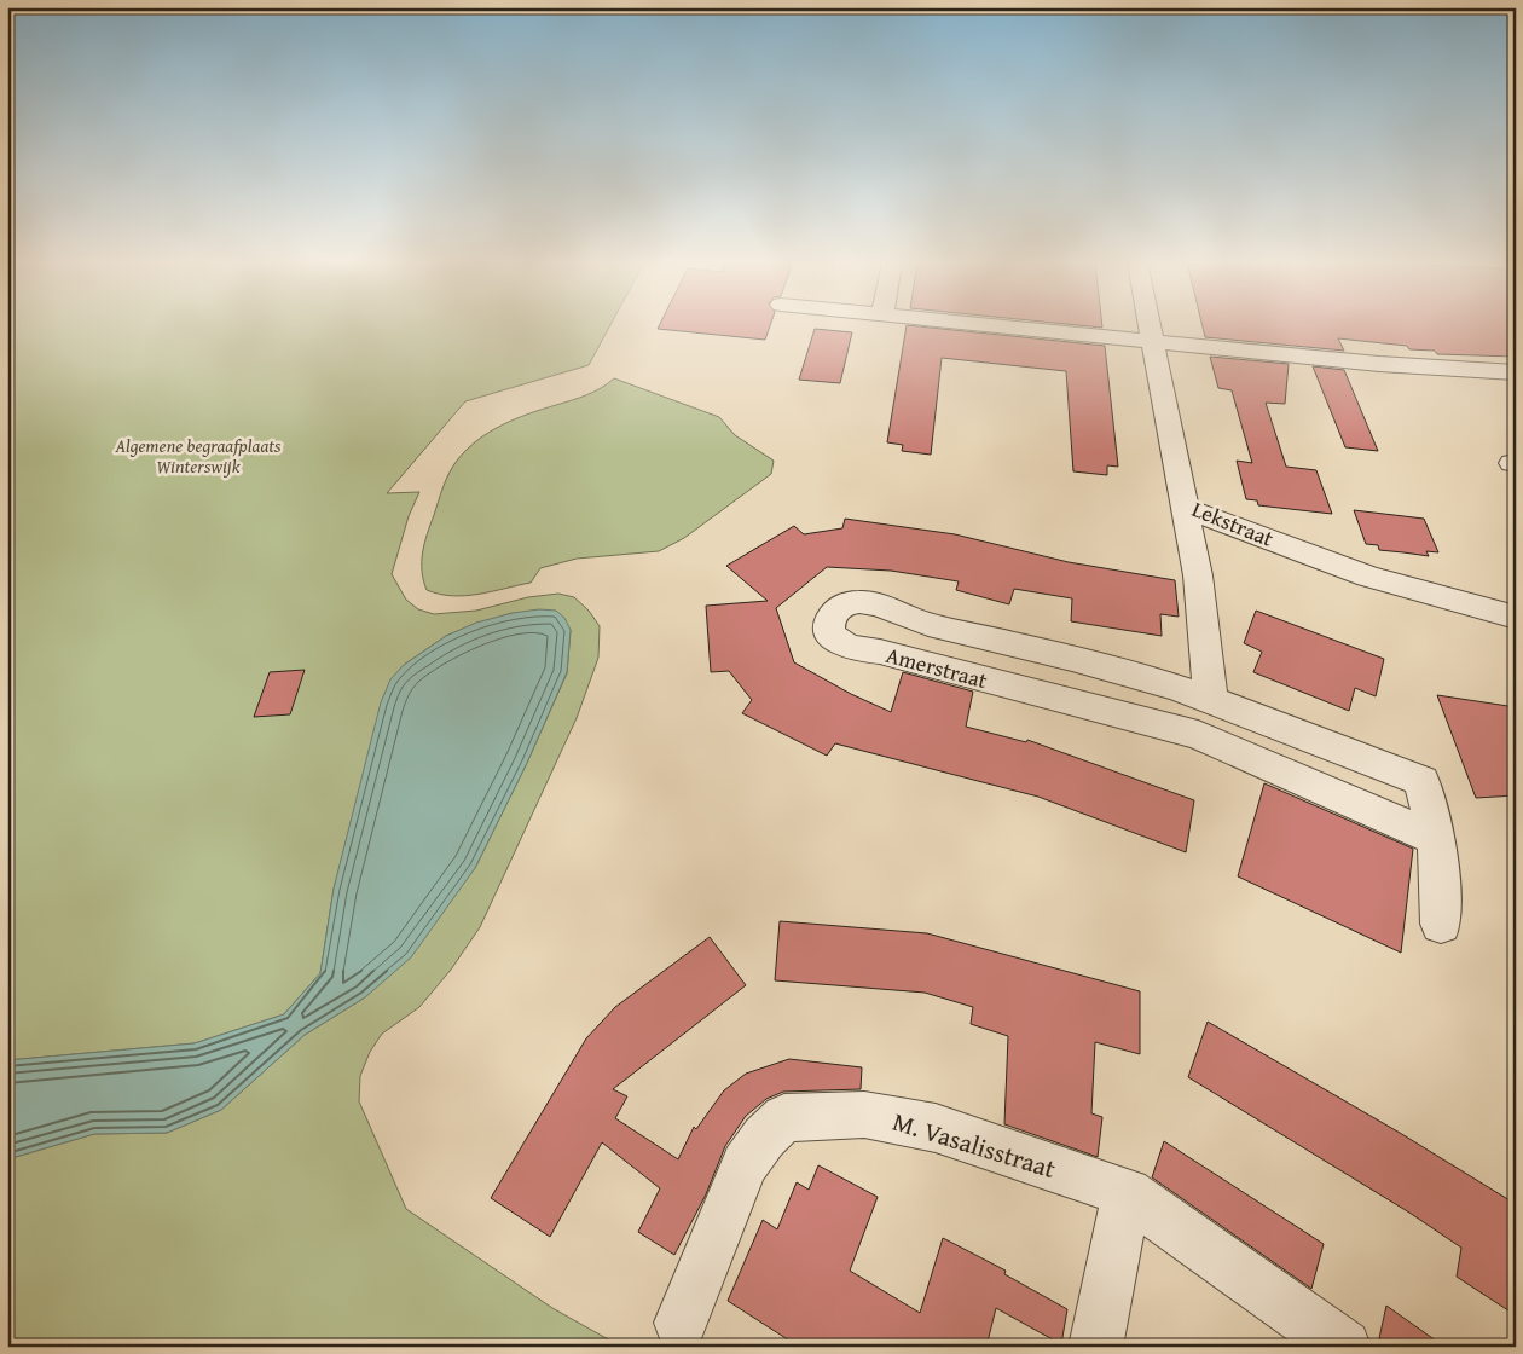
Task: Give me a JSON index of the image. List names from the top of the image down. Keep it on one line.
{"streets":{"street":["Lekstraat","Amerstraat","M. Vasalisstraat"]},"parks":["Algemene begraafplaats Winterswijk"]}
